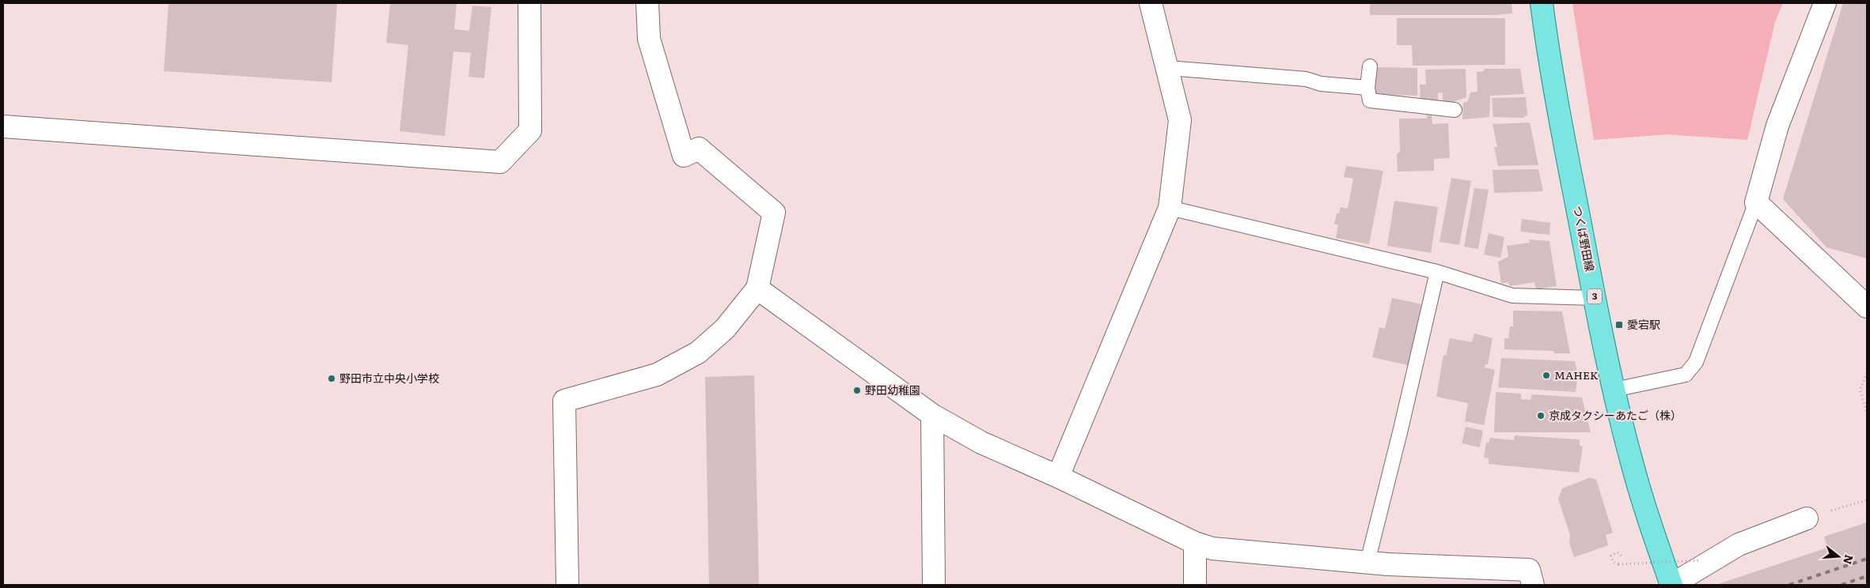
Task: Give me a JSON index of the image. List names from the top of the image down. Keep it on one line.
{"streets":{"main road":["つくば野田線","3"]},"places":{"transit":["愛宕駅"],"other":["MAHEK","野田市立中央小学校","野田幼稚園","京成タクシーあたご（株）"]},"north":"right"}
